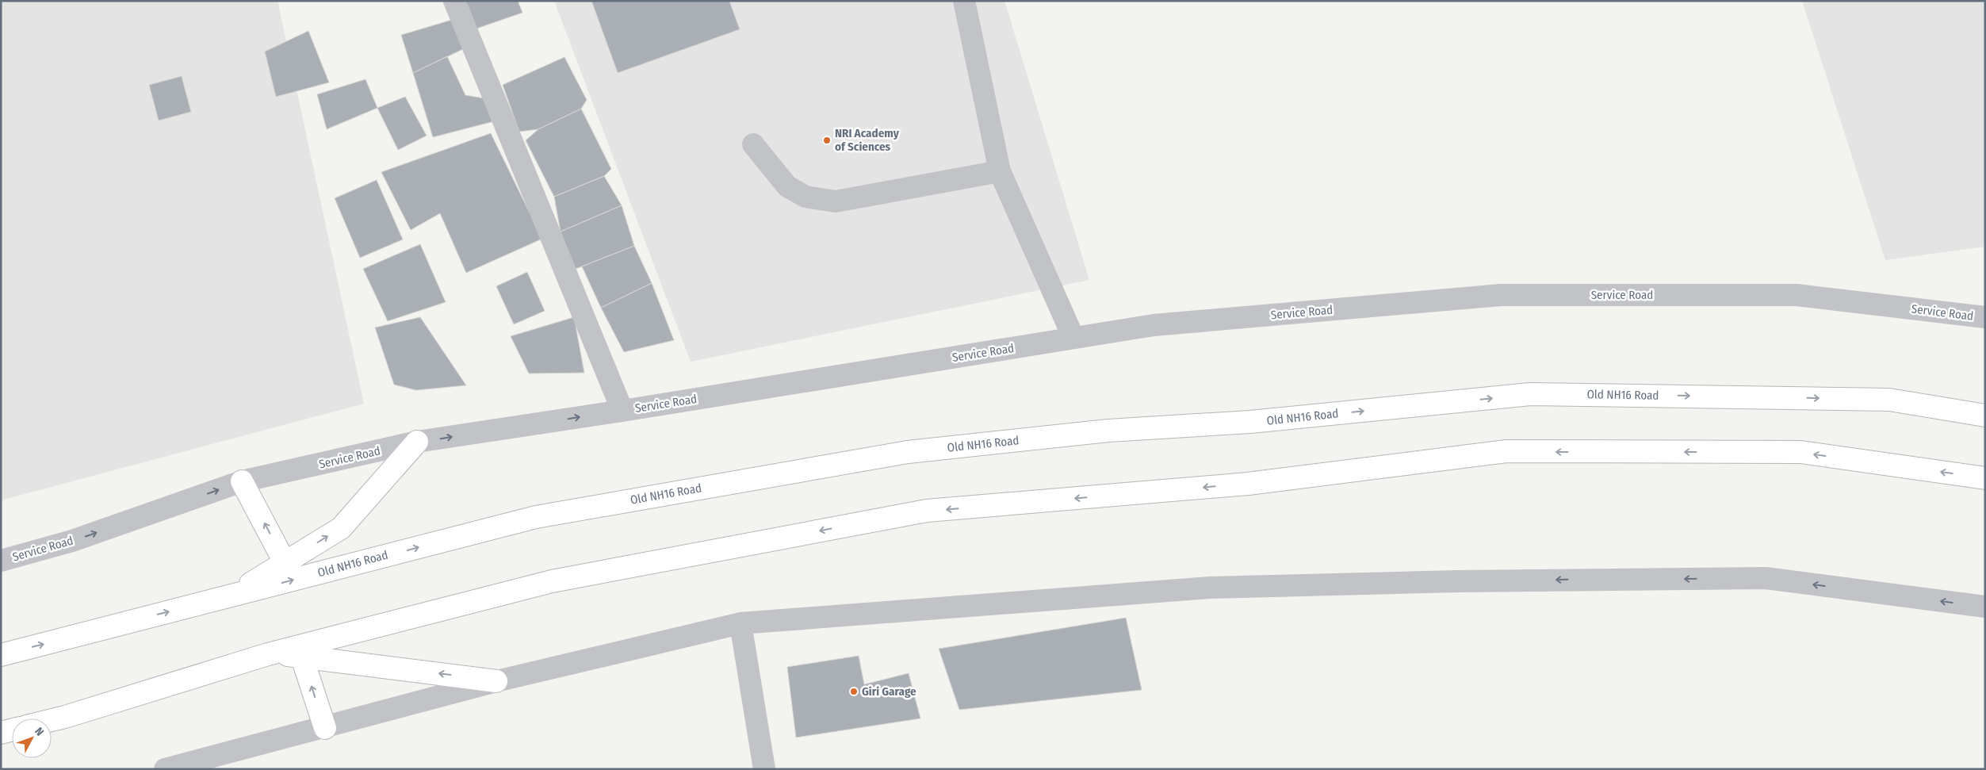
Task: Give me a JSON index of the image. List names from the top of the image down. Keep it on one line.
{"streets":{"main road":["Old NH16 Road"],"street":["Service Road"]},"places":["NRI Academy of Sciences","Giri Garage"],"north":"top right"}
